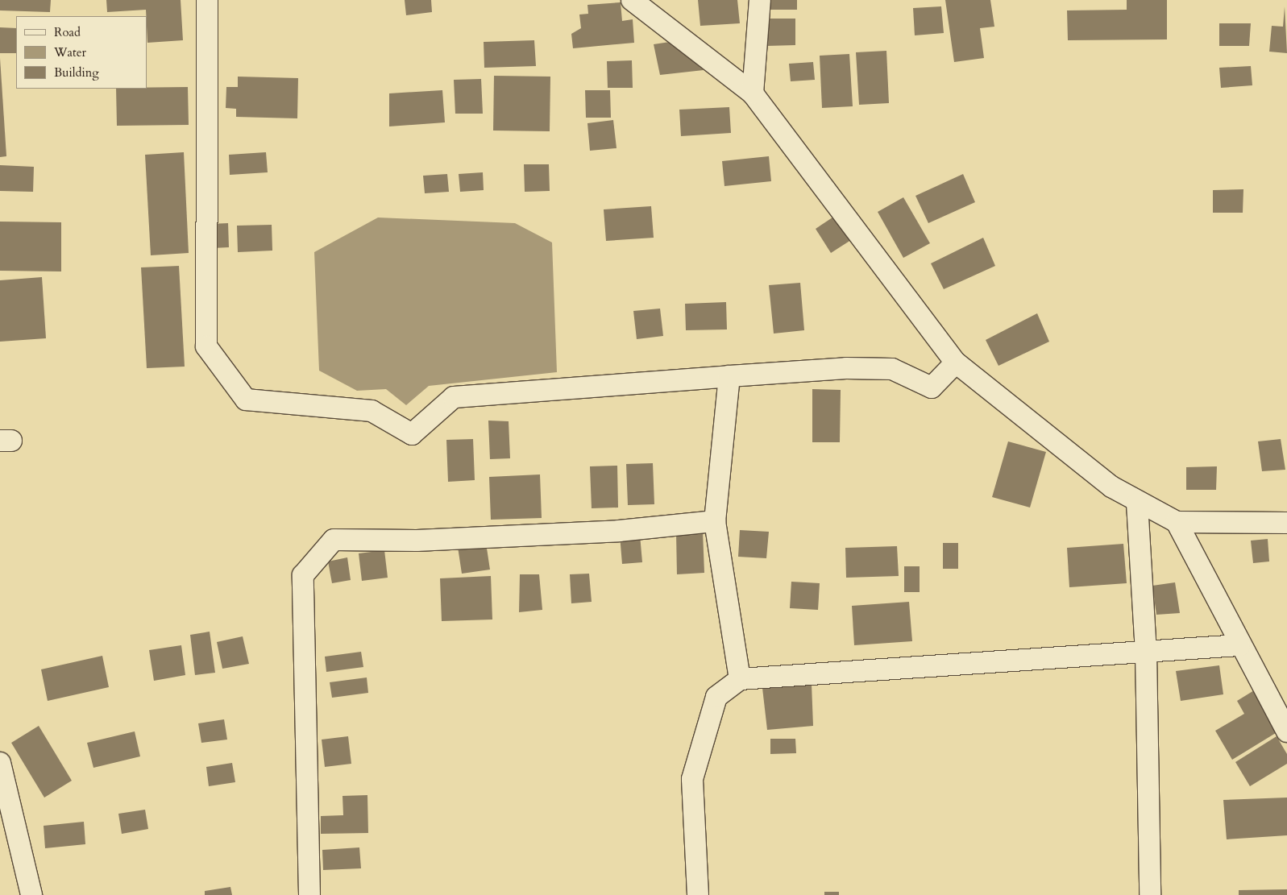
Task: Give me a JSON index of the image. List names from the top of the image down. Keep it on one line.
{"legend":["Road","Water","Building"]}
